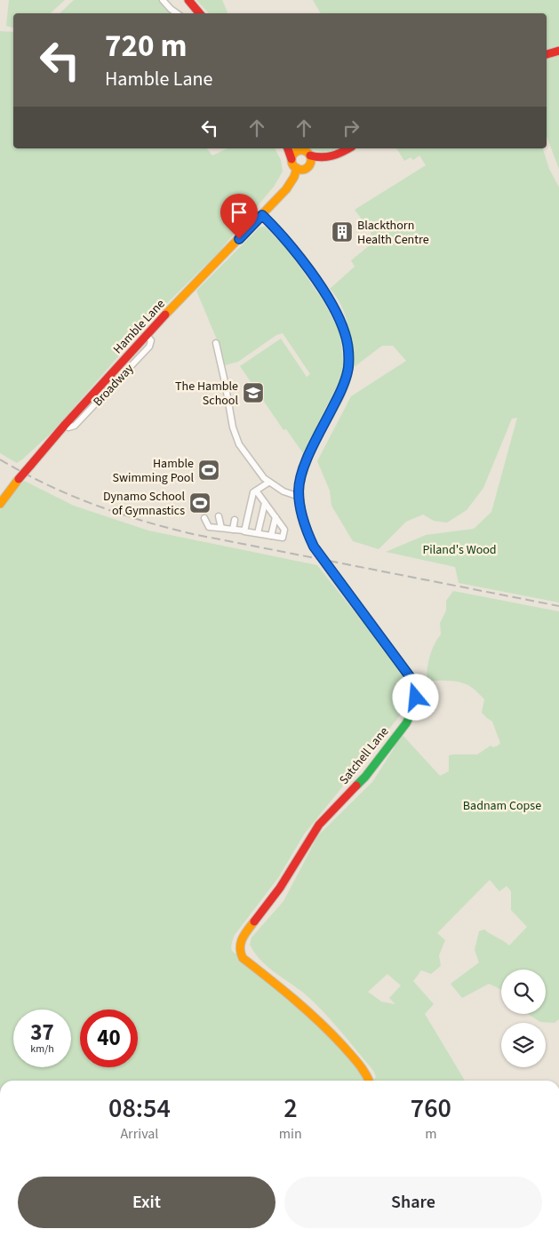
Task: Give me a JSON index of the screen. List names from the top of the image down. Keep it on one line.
{"streets":{"street":["Hamble Lane","Satchell Lane"]},"crossings":[["Hamble Lane","Satchell Lane"]],"parks":["Piland's Wood","Badnam Copse"],"places":{"building":["Blackthorn Health Centre"],"school or university":["The Hamble School"],"sports":["Hamble Swimming Pool","Dynamo School of Gymnastics"]},"page":{"turn":["720 m","Hamble Lane"],"speed":"37 km/h","limit":"40","eta":["08:54","Arrival","2","min","760","m"],"buttons":["Exit","Share"]}}
